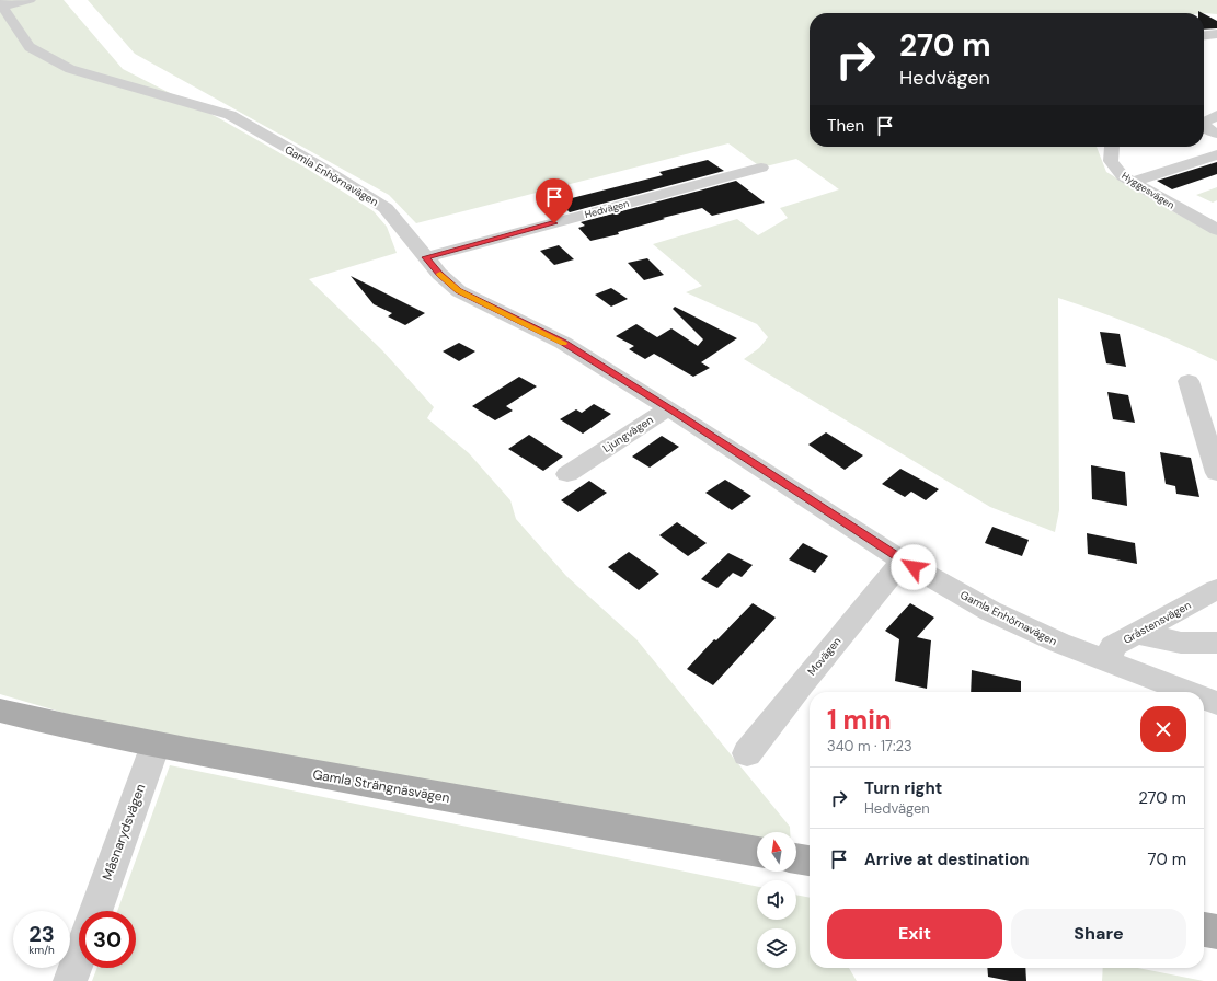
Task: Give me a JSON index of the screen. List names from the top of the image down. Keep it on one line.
{"streets":{"main road":["Gamla Strängnäsvägen"],"street":["Gamla Enhörnavägen","Hyggesvägen","Hedvägen","Ljungvägen","Gråstensvägen","Movägen","Måsnarydsvägen"]},"crossings":[["Gamla Enhörnavägen","Hedvägen"],["Gamla Enhörnavägen","Ljungvägen"],["Gamla Enhörnavägen","Gråstensvägen"],["Gamla Enhörnavägen","Movägen"],["Gamla Strängnäsvägen","Måsnarydsvägen"]],"north":"top","page":{"turn":["270 m","Hedvägen"],"then":"Then","heading":["1 min","340 m · 17:23"],"list":[{"name":"Turn right","note":"Hedvägen","value":"270 m"},{"name":"Arrive at destination","value":"70 m"}],"buttons":["Exit","Share"],"speed":"23 km/h","limit":"30"}}
